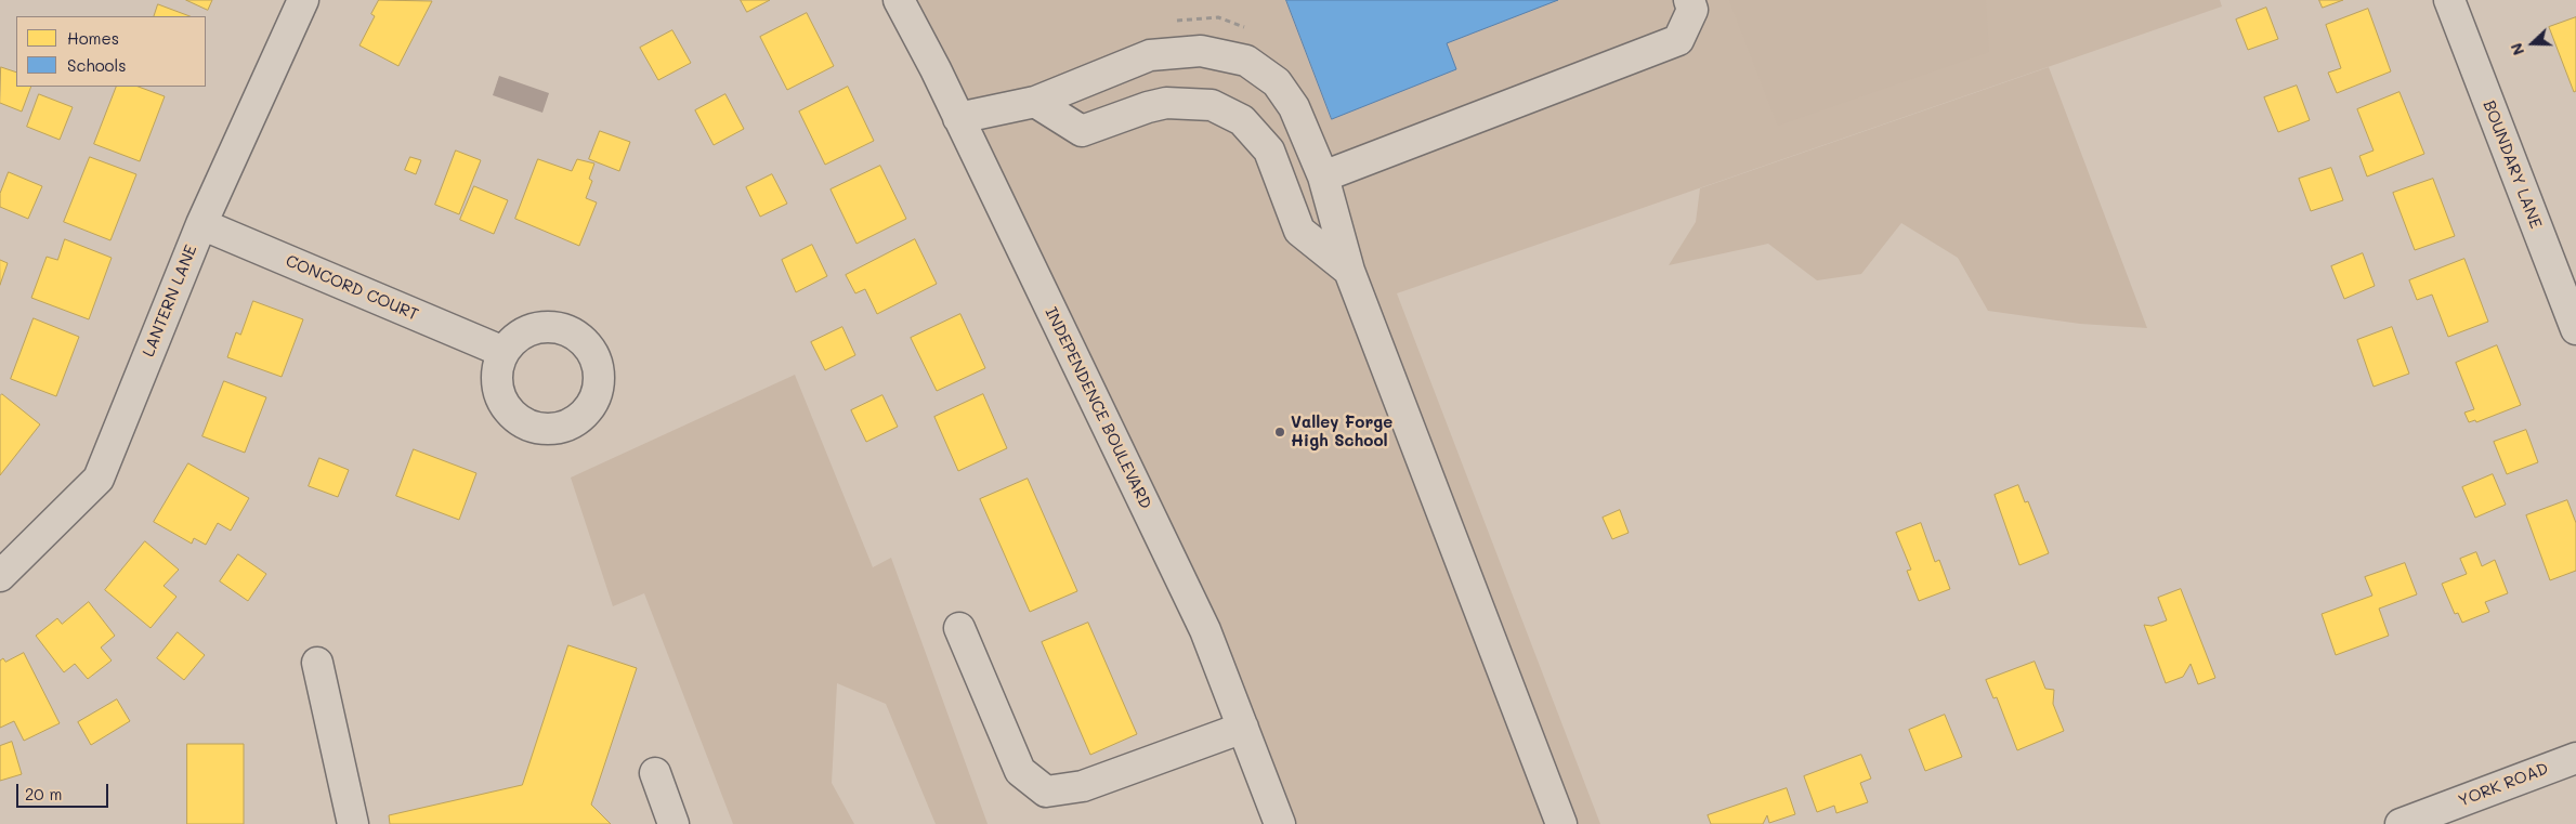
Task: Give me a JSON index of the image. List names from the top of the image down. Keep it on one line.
{"streets":{"street":["BOUNDARY LANE","CONCORD COURT","LANTERN LANE","INDEPENDENCE BOULEVARD","YORK ROAD"]},"crossings":[["CONCORD COURT","LANTERN LANE"]],"places":["Valley Forge High School"],"legend":["Homes","Schools"],"scale_bar":"20 m","north":"left"}
